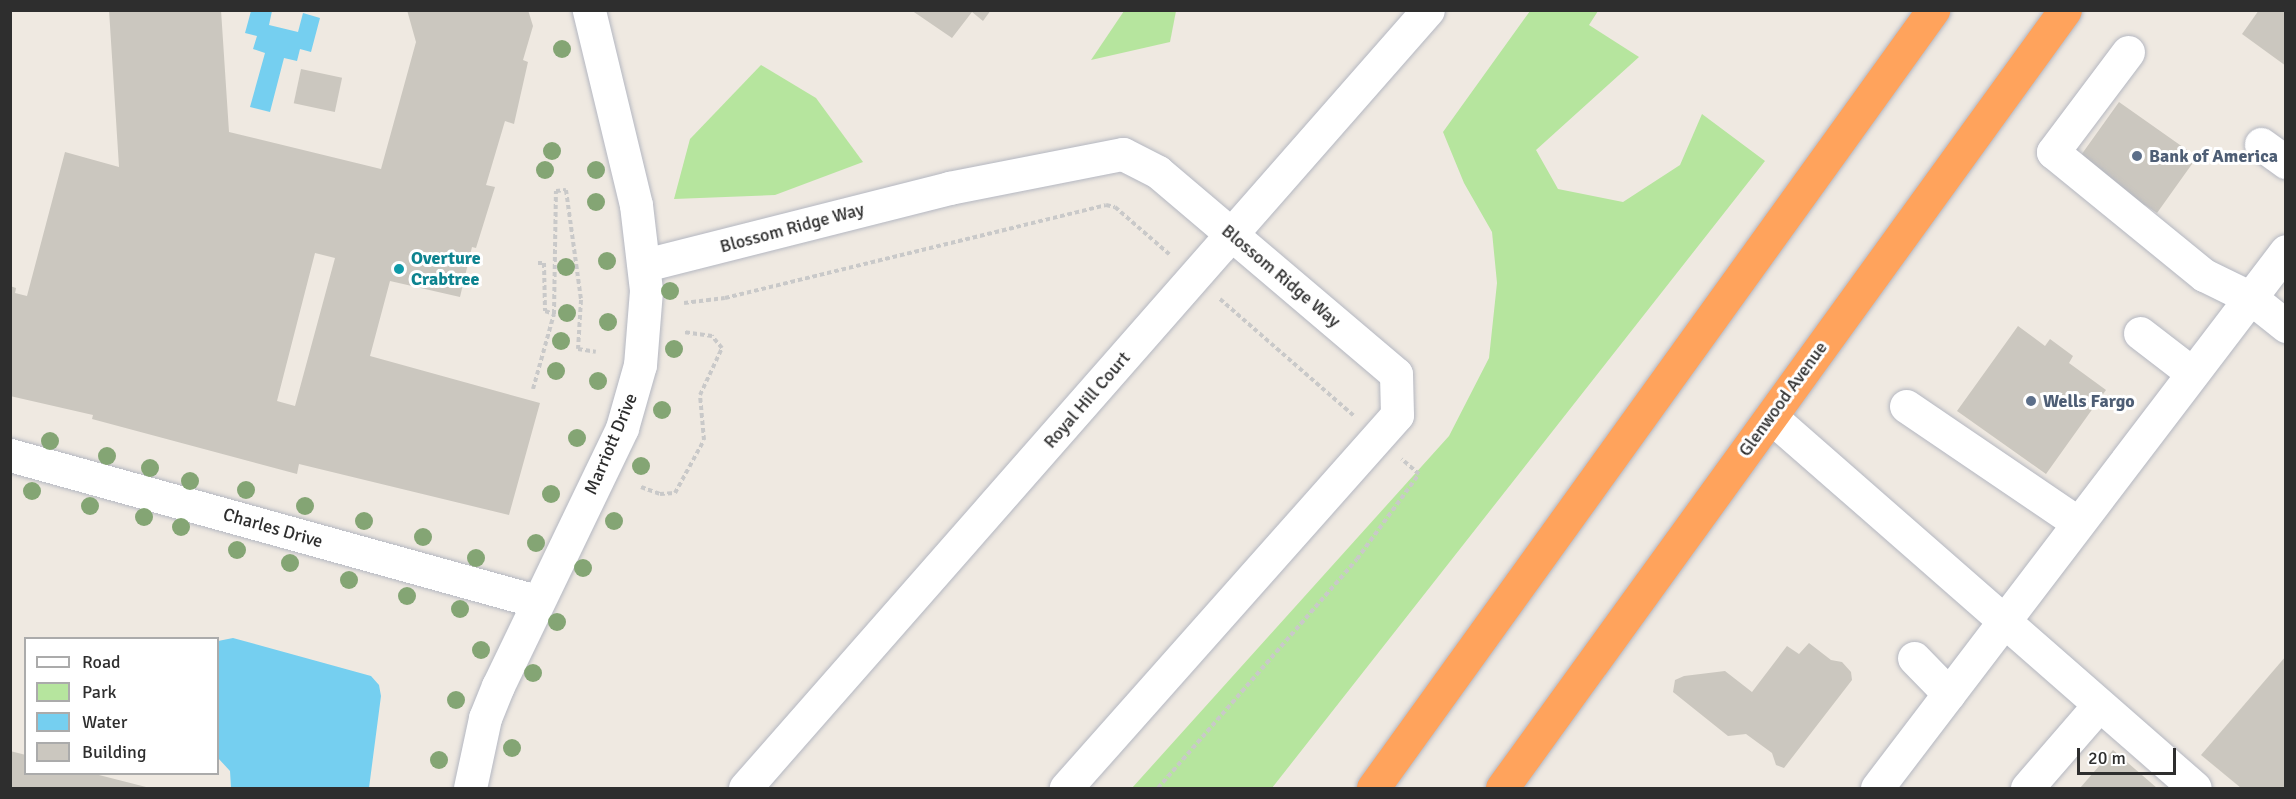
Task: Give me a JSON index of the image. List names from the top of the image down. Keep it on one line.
{"streets":{"highway":["Glenwood Avenue"],"street":["Blossom Ridge Way","Royal Hill Court","Marriott Drive","Charles Drive"]},"crossings":[["Blossom Ridge Way","Royal Hill Court"],["Blossom Ridge Way","Marriott Drive"],["Marriott Drive","Charles Drive"]],"places":["Bank of America","Overture Crabtree","Wells Fargo"],"legend":["Road","Park","Water","Building"],"scale_bar":"20 m"}
